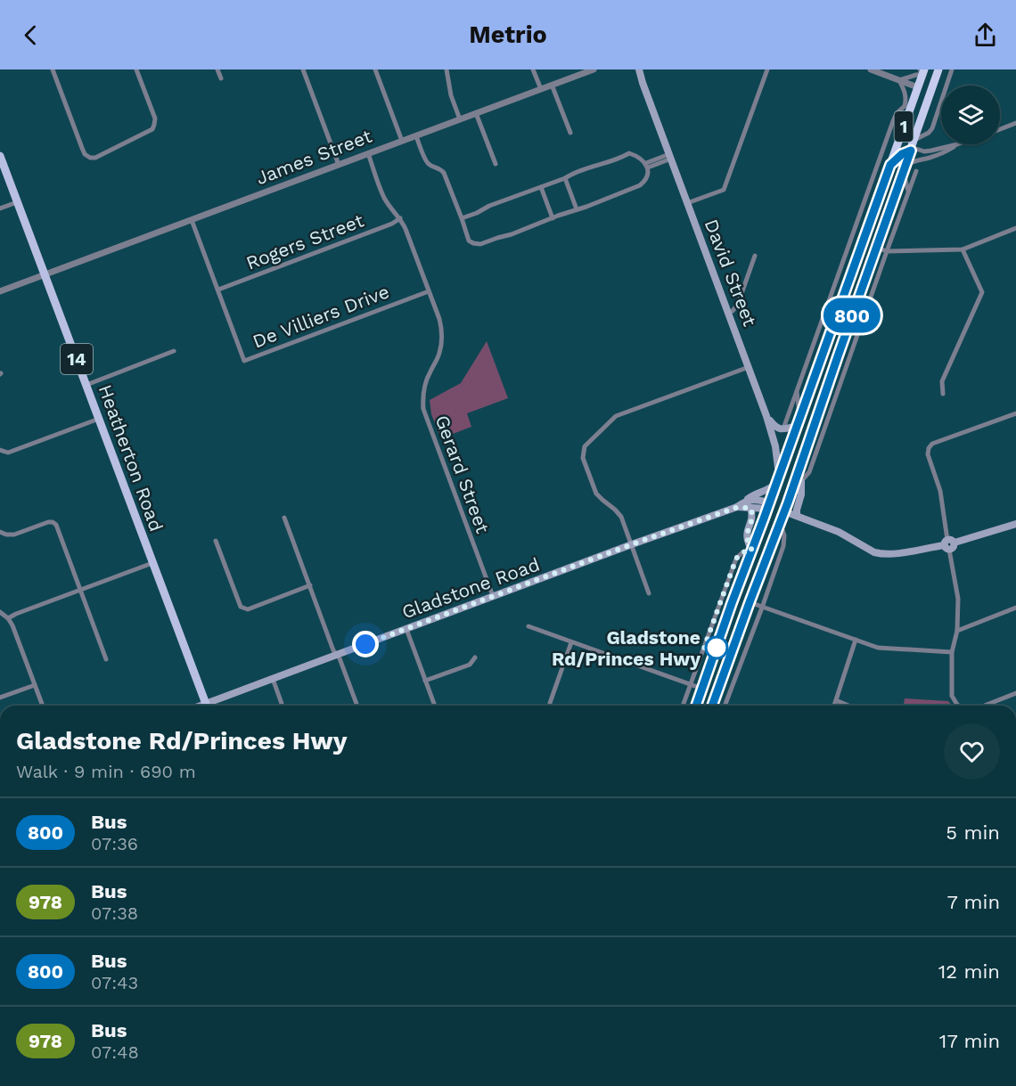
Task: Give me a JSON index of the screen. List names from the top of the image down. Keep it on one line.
{"streets":{"highway":["1"],"main road":["David Street","14","Heatherton Road","Gladstone Road"],"street":["James Street","Rogers Street","De Villiers Drive","Gerard Street"]},"crossings":[["1","David Street"],["1","Gladstone Road"],["James Street","De Villiers Drive"],["James Street","Heatherton Road"],["James Street","Gerard Street"],["Rogers Street","De Villiers Drive"],["Rogers Street","Gerard Street"],["De Villiers Drive","Gerard Street"],["Gerard Street","Gladstone Road"]],"places":["Gladstone Rd/Princes Hwy"],"lines":["bus line 800"],"page":{"header":"Metrio","on_map":"800","heading":["Gladstone Rd/Princes Hwy","Walk · 9 min · 690 m"],"list":[{"mark":"800","name":"Bus","note":"07:36","value":"5 min"},{"mark":"978","name":"Bus","note":"07:38","value":"7 min"},{"mark":"800","name":"Bus","note":"07:43","value":"12 min"},{"mark":"978","name":"Bus","note":"07:48","value":"17 min"}]}}
